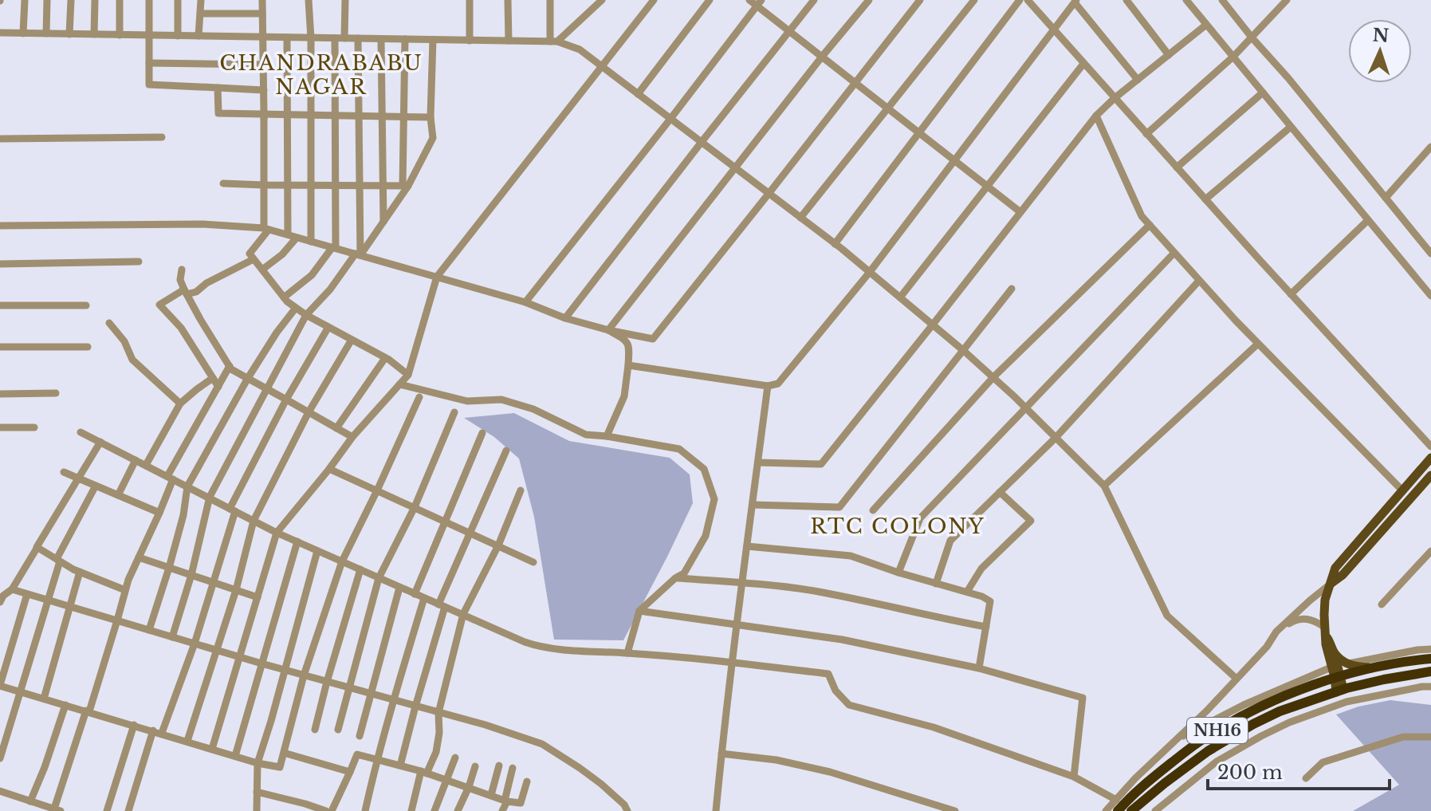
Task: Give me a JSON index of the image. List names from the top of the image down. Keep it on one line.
{"streets":{"highway":["NH16"]},"districts":["CHANDRABABU NAGAR","RTC COLONY"],"scale_bar":"200 m","north":"top"}
